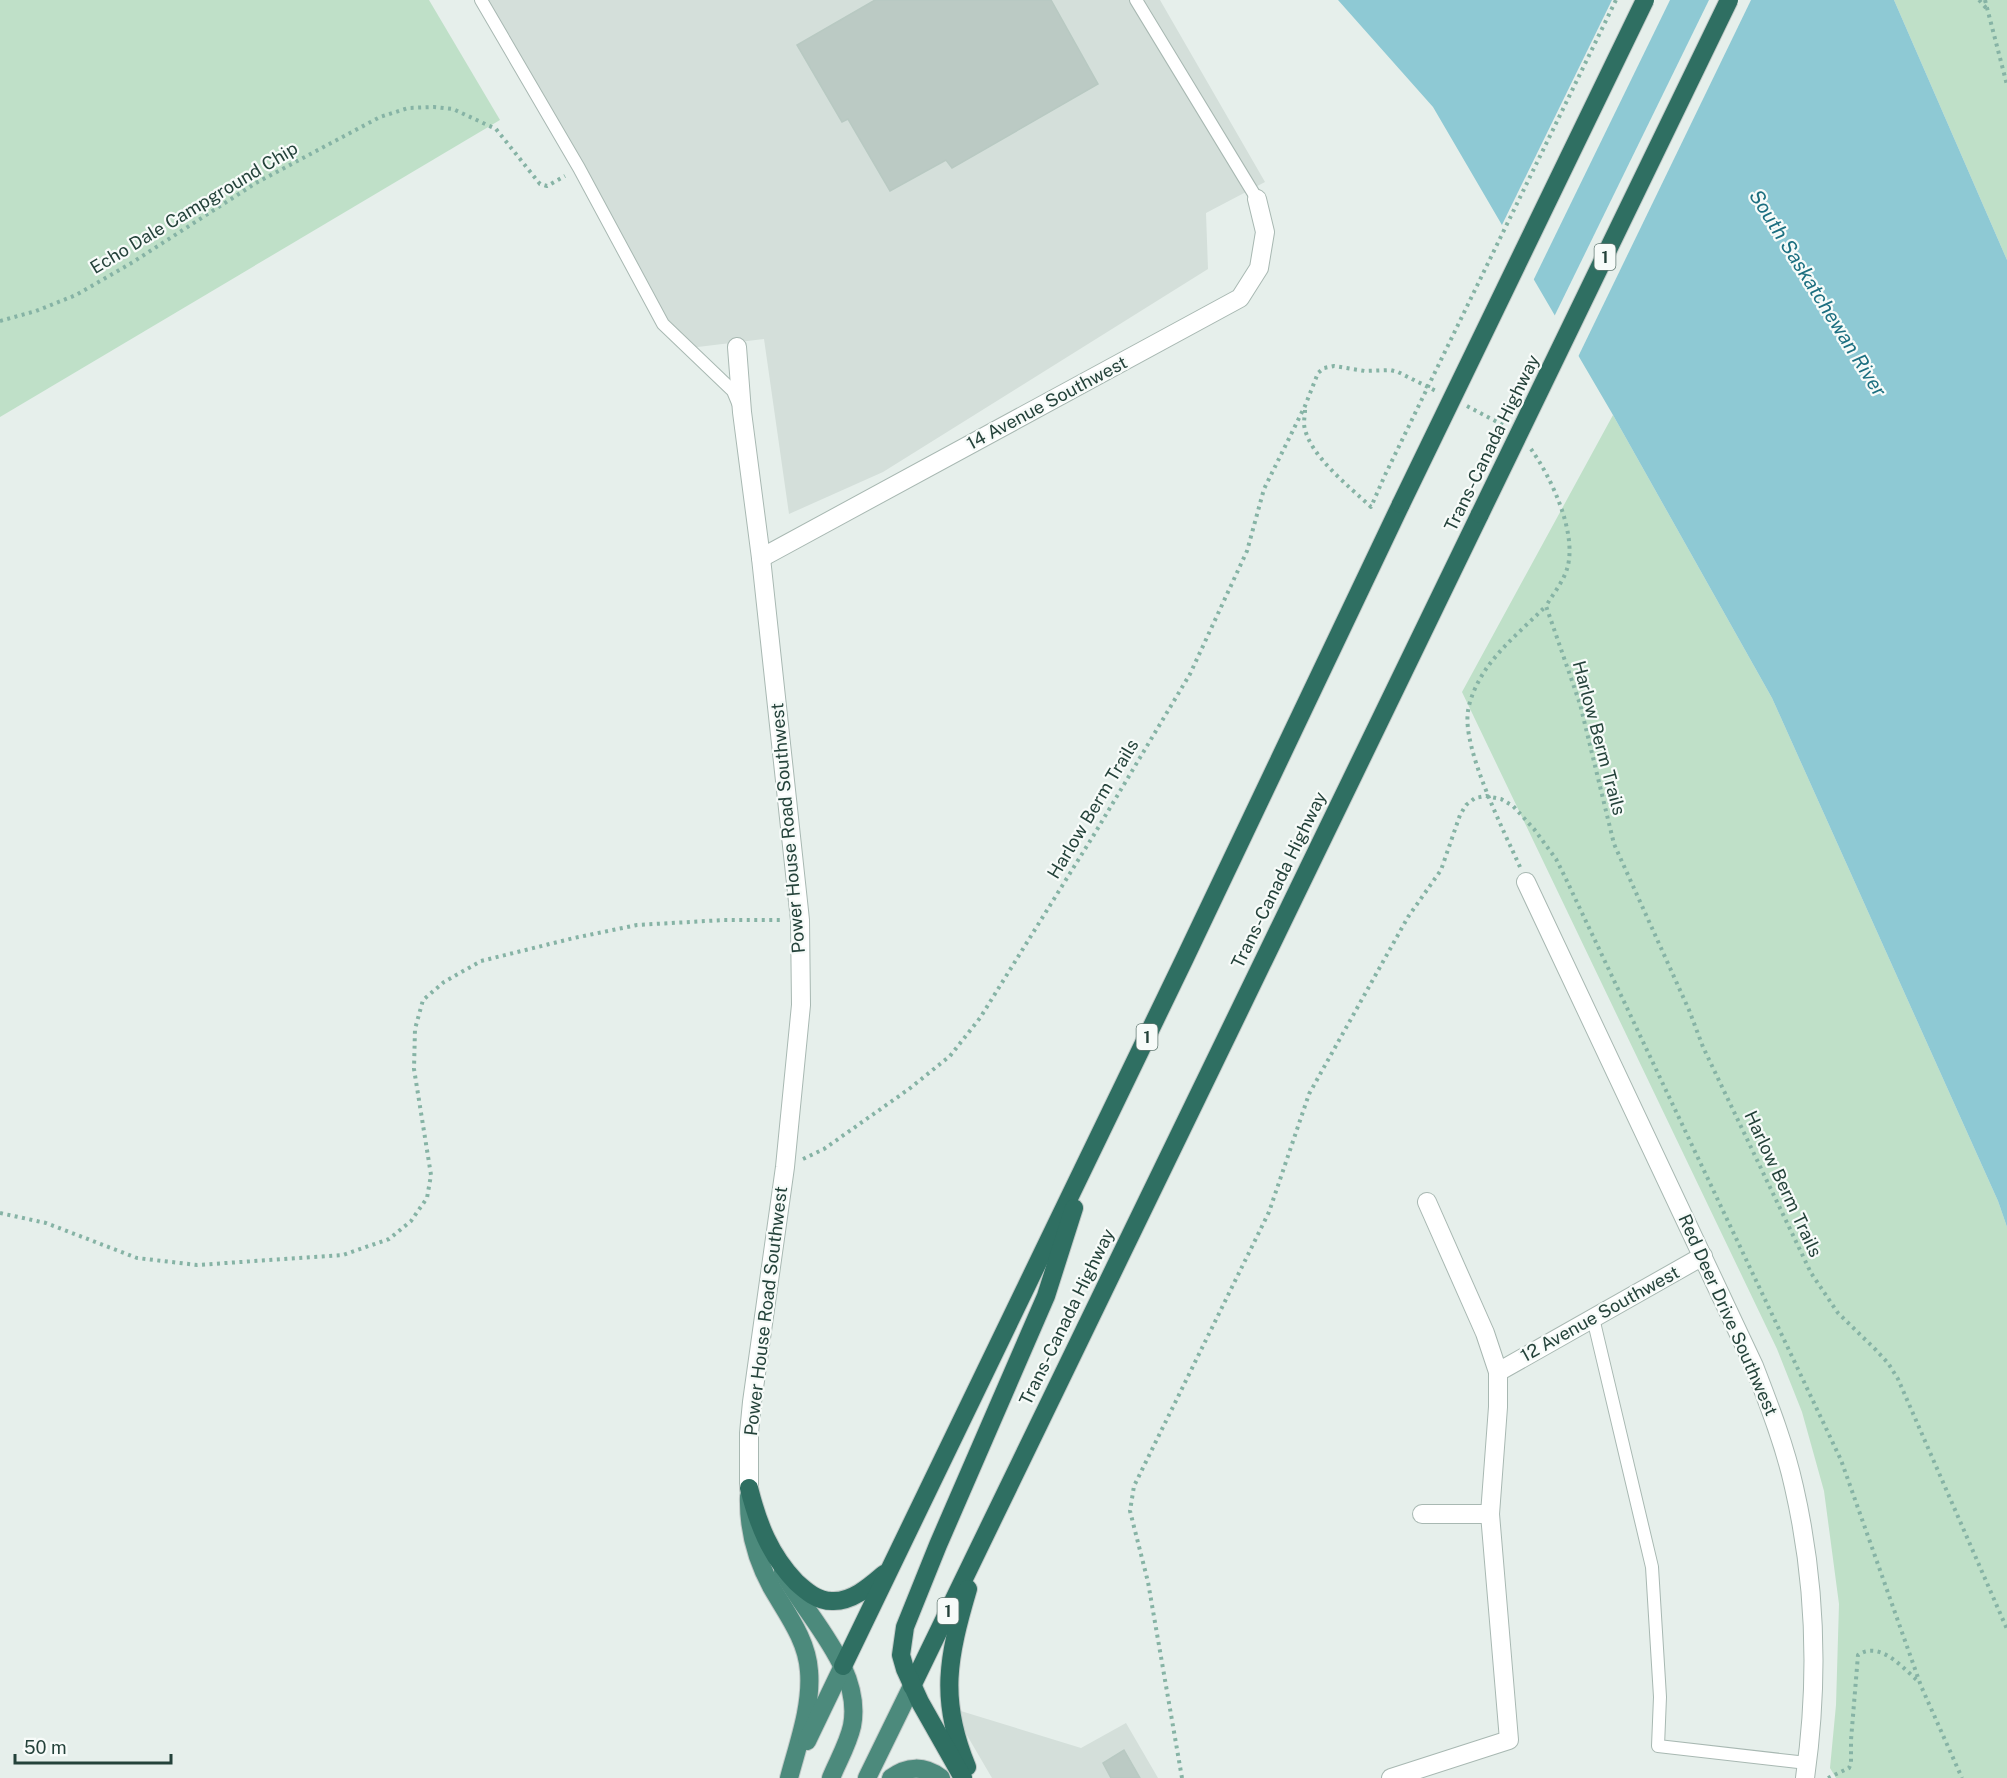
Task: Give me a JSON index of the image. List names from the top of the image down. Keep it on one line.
{"streets":{"highway":["1","Trans-Canada Highway"],"street":["14 Avenue Southwest","Power House Road Southwest","12 Avenue Southwest","Red Deer Drive Southwest"],"path":["Echo Dale Campground Chip","Harlow Berm Trails"]},"crossings":[["14 Avenue Southwest","Power House Road Southwest"],["Harlow Berm Trails","Power House Road Southwest"],["12 Avenue Southwest","Red Deer Drive Southwest"]],"water":["South Saskatchewan River"],"scale_bar":"50 m"}
